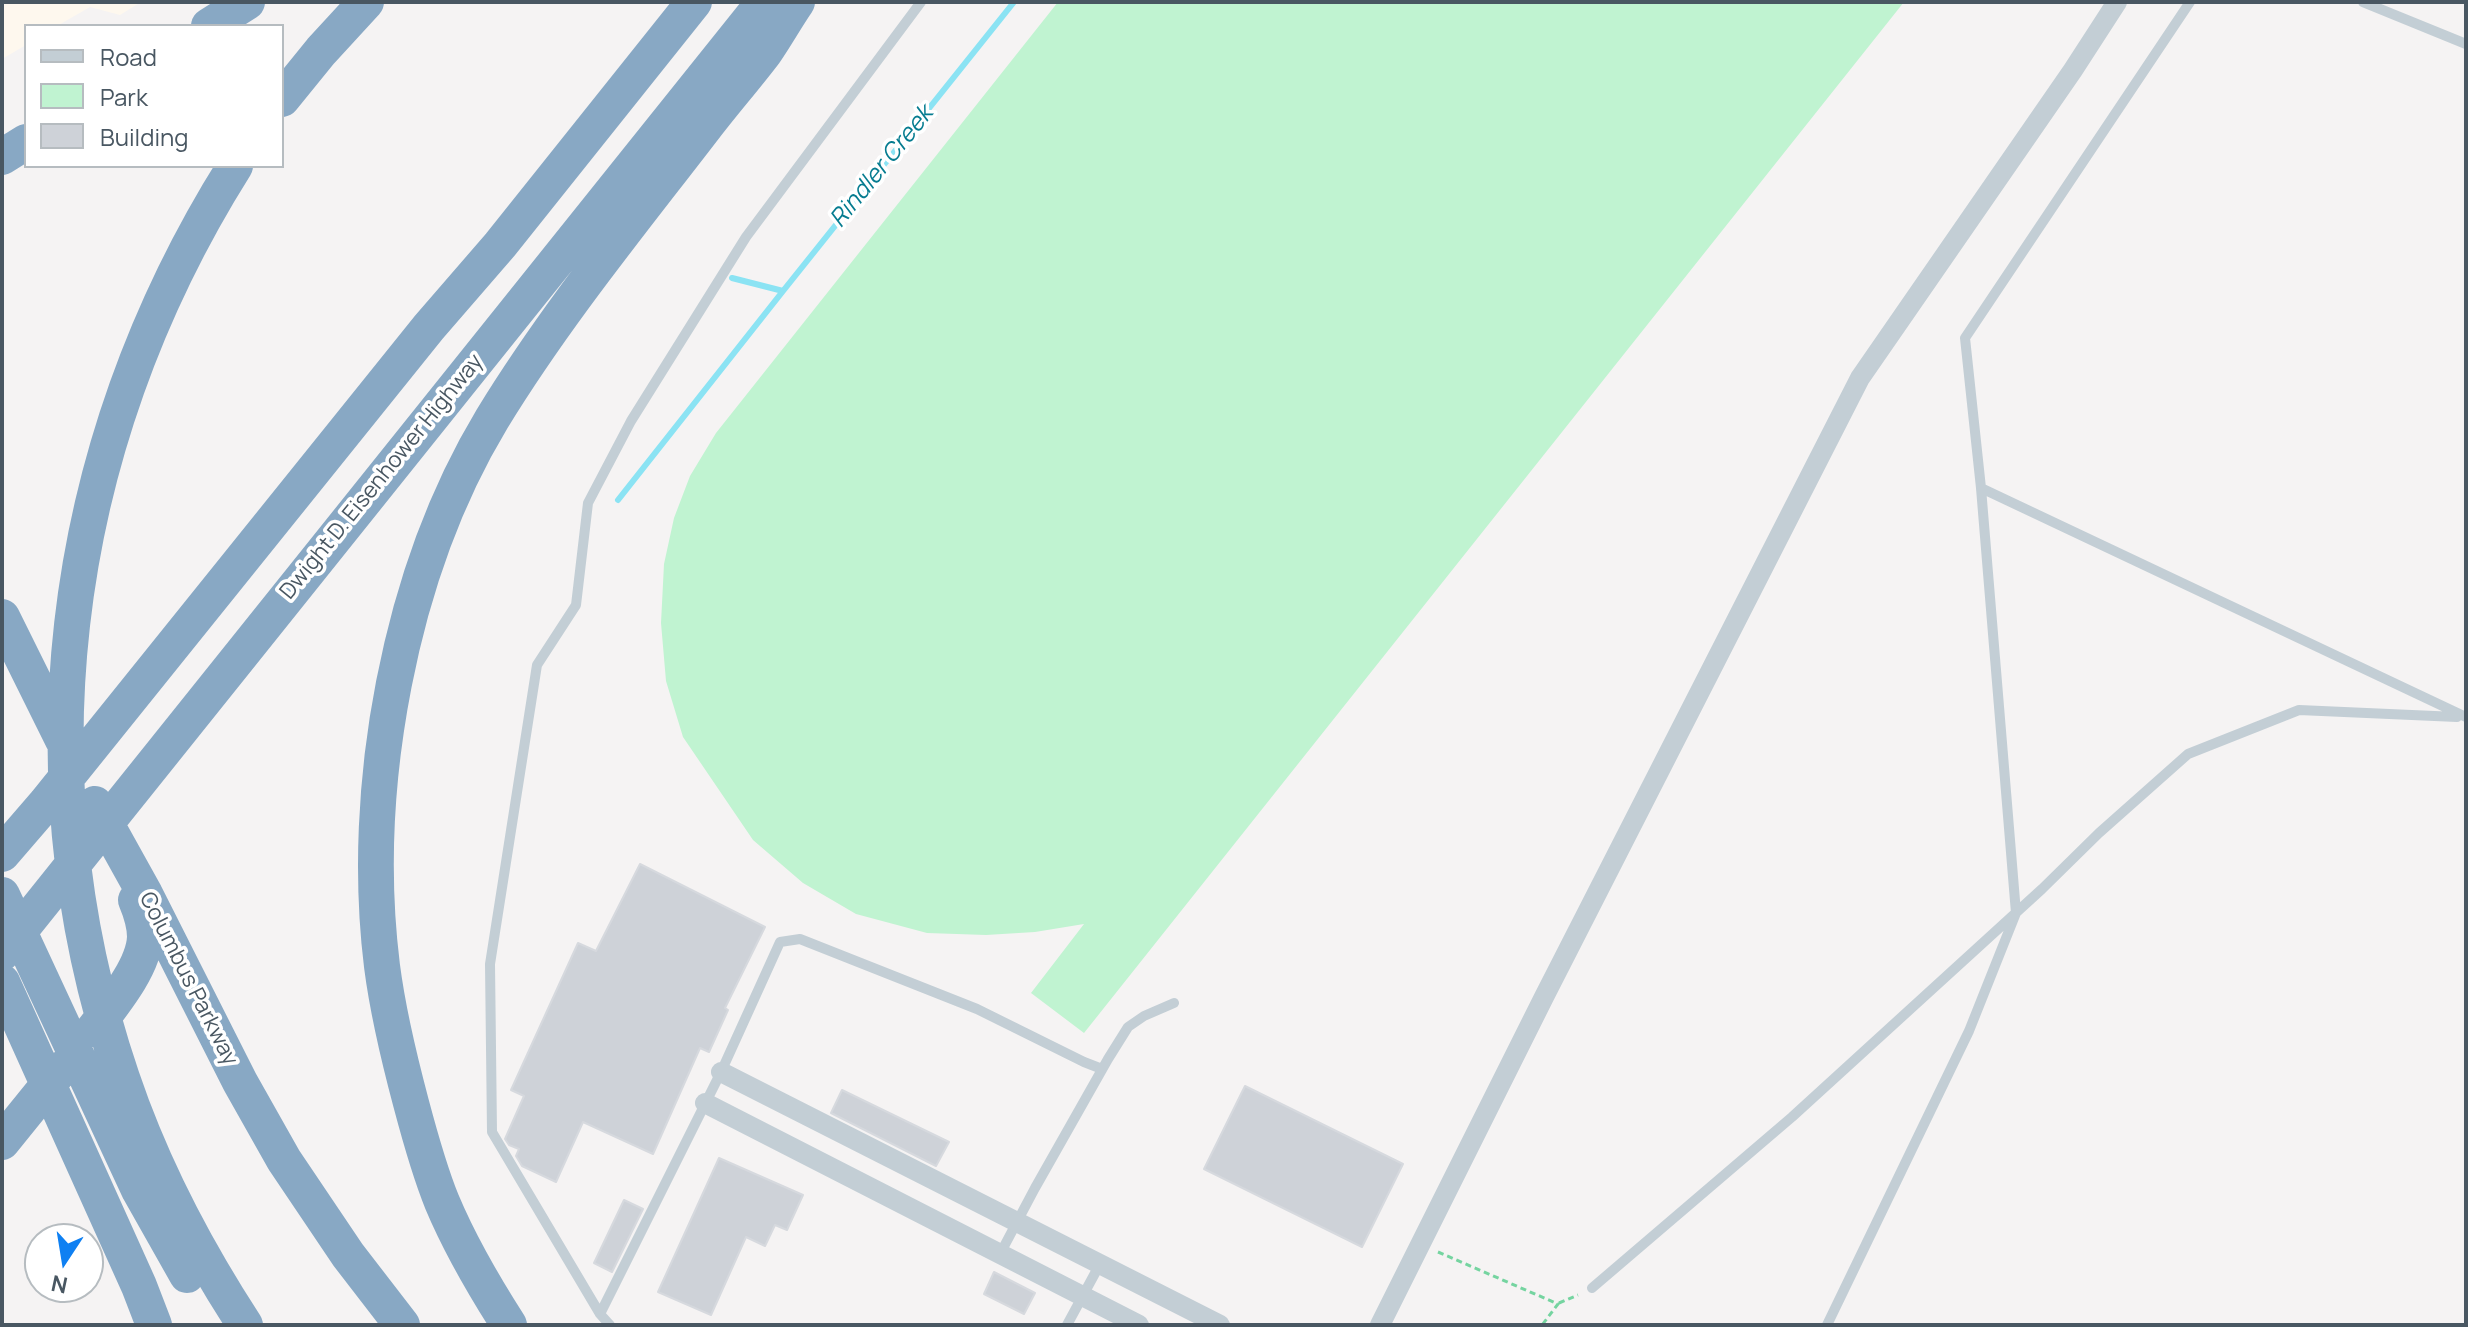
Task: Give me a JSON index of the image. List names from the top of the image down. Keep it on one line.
{"streets":{"highway":["Dwight D. Eisenhower Highway","Columbus Parkway"]},"water":["Rindler Creek"],"legend":["Road","Park","Building"],"north":"bottom"}
